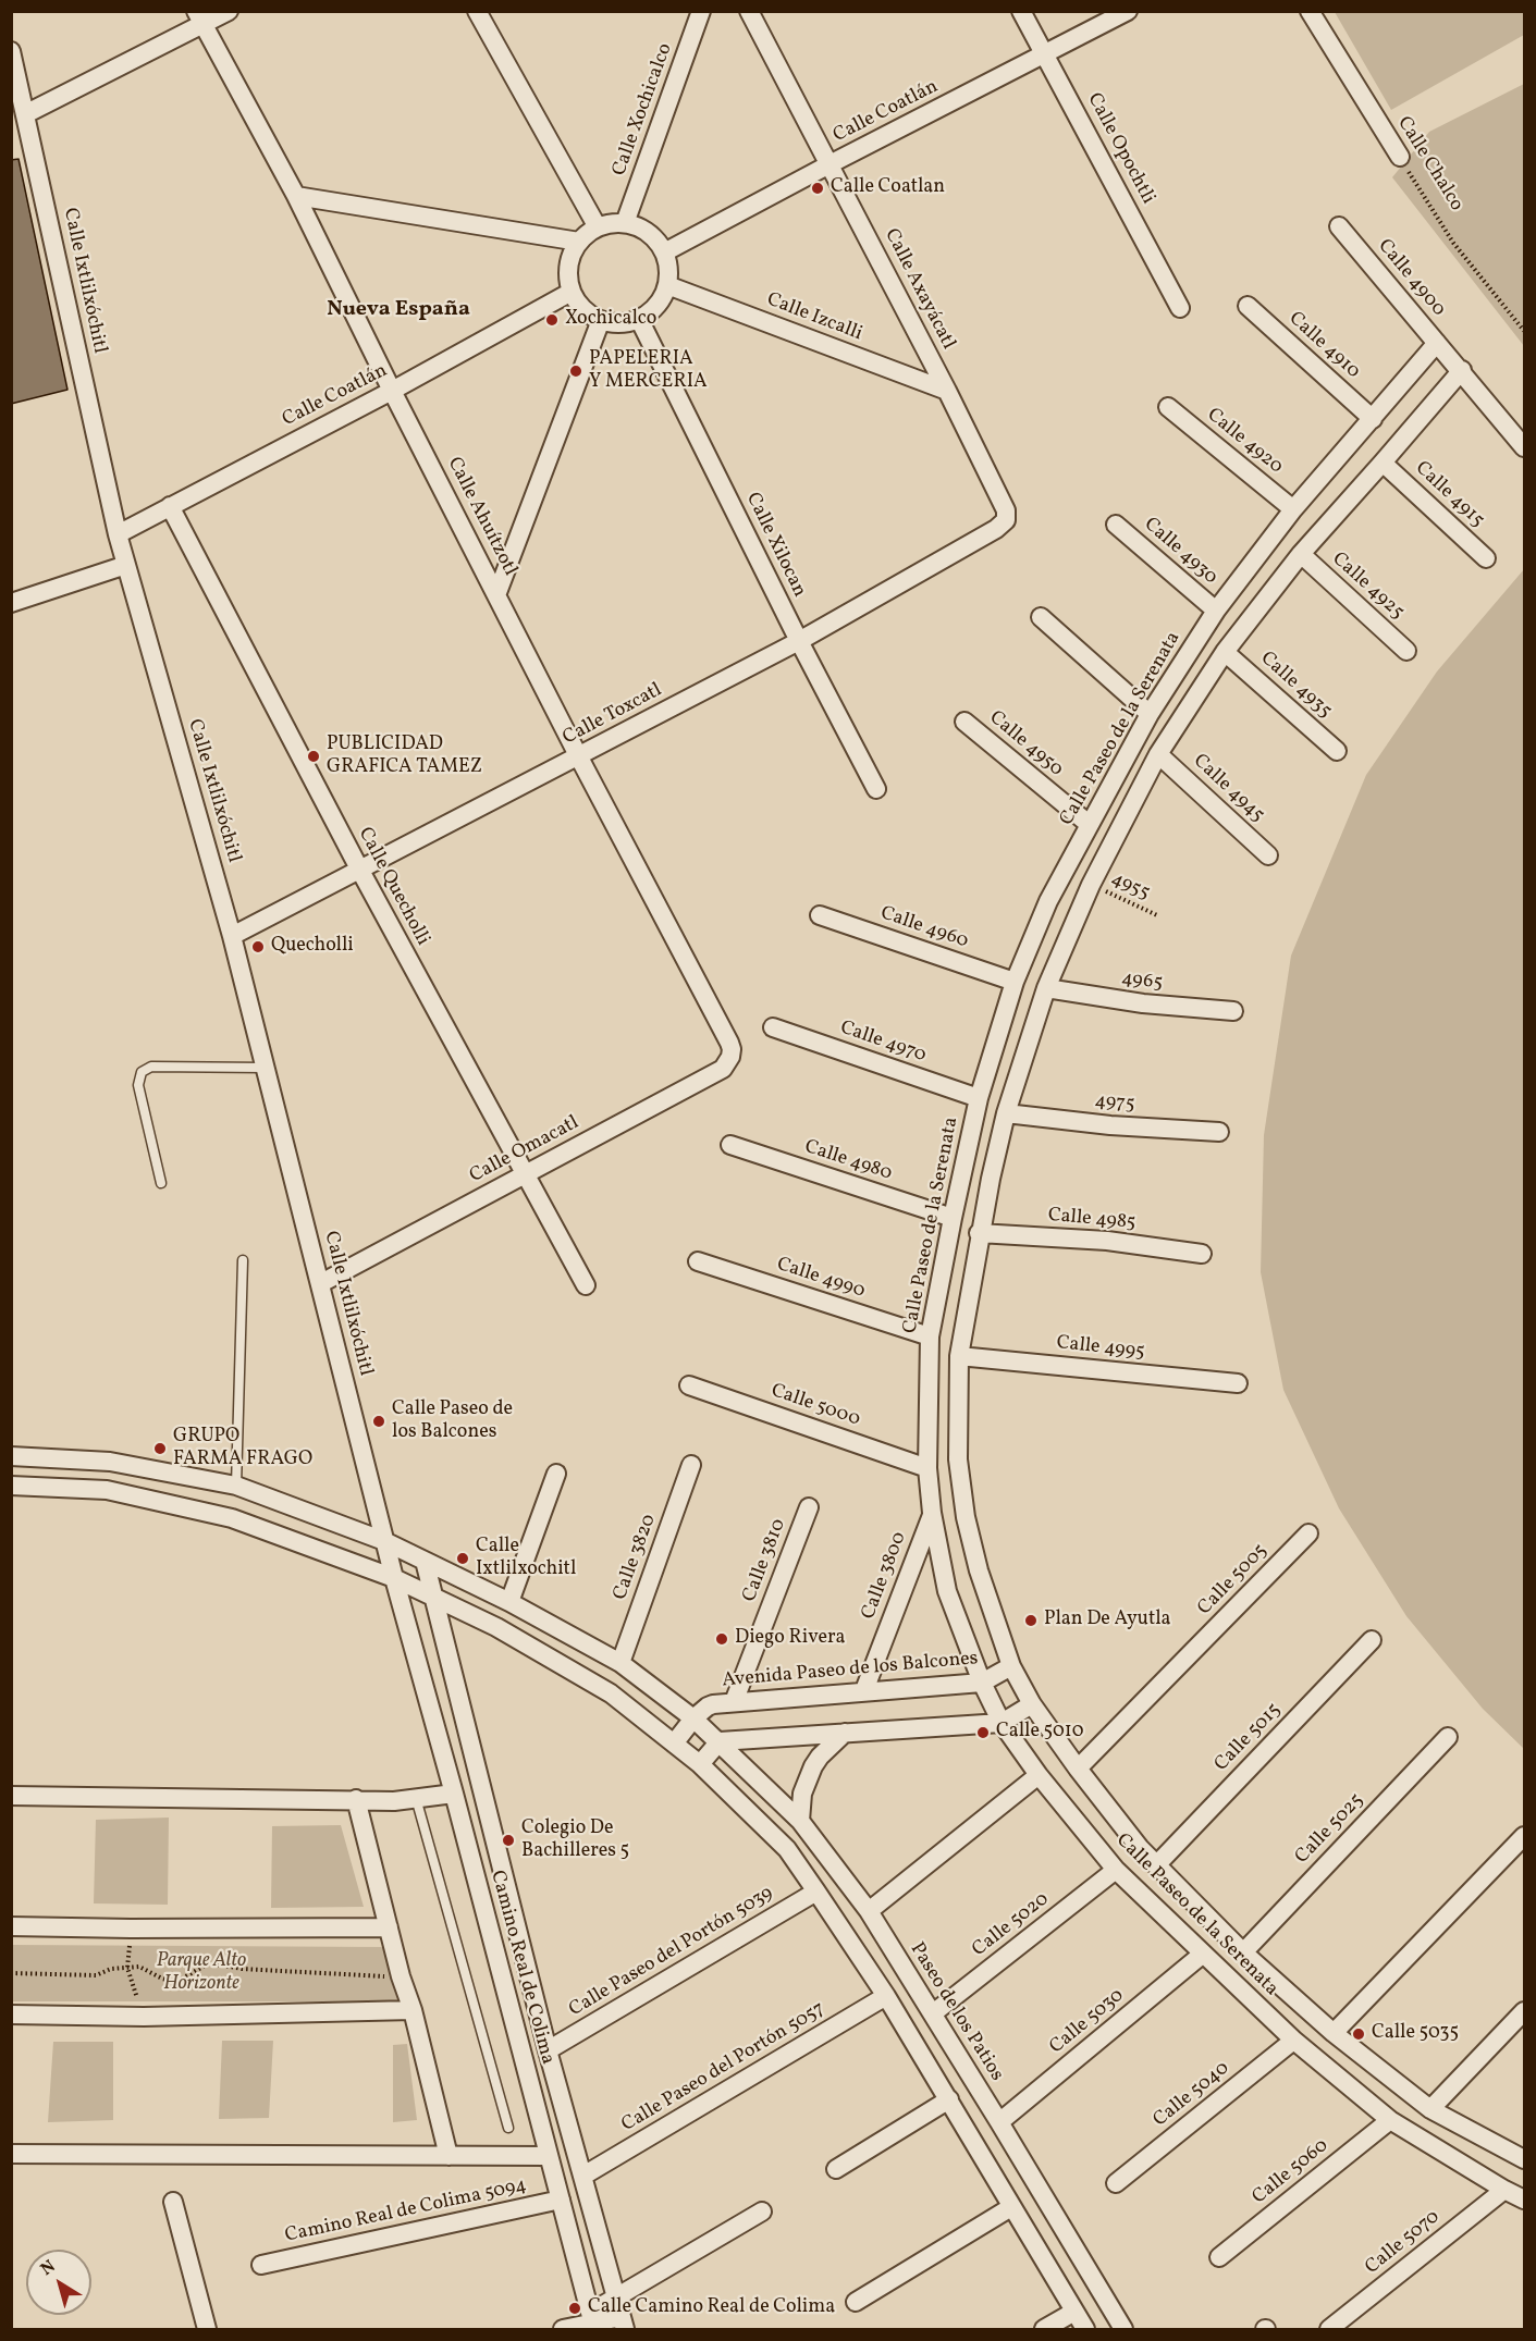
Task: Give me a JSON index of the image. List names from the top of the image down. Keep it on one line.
{"streets":{"street":["Calle Xochicalco","Calle Coatlán","Calle Opochtli","Calle Chalco","Calle 4900","Calle Ixtlilxóchitl","Calle Axayácatl","Calle Izcalli","Calle 4910","Calle 4920","Calle 4915","Calle Ahuítzotl","Calle Xilocan","Calle 4930","Calle 4925","Calle 4935","Calle Toxcatl","Calle Paseo de la Serenata","Calle 4950","Calle 4945","Calle Quecholli","Calle 4960","4965","Calle 4970","4975","Calle Omacatl","Calle 4980","Calle 4985","Calle 4990","Calle 4995","Calle 5000","Calle 3820","Calle 3810","Calle 3800","Calle 5005","Avenida Paseo de los Balcones","Calle 5015","Calle 5025","Calle 5020","Calle Paseo del Portón 5039","Camino Real de Colima","Paseo de los Patios","Calle 5030","Calle Paseo del Portón 5057","Calle 5040","Calle 5060","Camino Real de Colima 5094","Calle 5070"],"path":["4955"]},"crossings":[["Calle Xochicalco","Calle Coatlán"],["Calle Xochicalco","Calle Izcalli"],["Calle Xochicalco","Calle Xilocan"],["Calle Coatlán","Calle Opochtli"],["Calle Coatlán","Calle Ixtlilxóchitl"],["Calle Coatlán","Calle Axayácatl"],["Calle Coatlán","Calle Izcalli"],["Calle Coatlán","Calle Ahuítzotl"],["Calle Coatlán","Calle Xilocan"],["Calle Coatlán","Calle Quecholli"],["Calle 4900","Calle Paseo de la Serenata"],["Calle Ixtlilxóchitl","Calle Toxcatl"],["Calle Ixtlilxóchitl","Calle Omacatl"],["Calle Ixtlilxóchitl","Camino Real de Colima"],["Calle Axayácatl","Calle Izcalli"],["Calle Axayácatl","Calle Toxcatl"],["Calle Izcalli","Calle Xilocan"],["Calle 4910","Calle Paseo de la Serenata"],["Calle 4920","Calle Paseo de la Serenata"],["Calle 4915","Calle Paseo de la Serenata"],["Calle Ahuítzotl","Calle Toxcatl"],["Calle Ahuítzotl","Calle Omacatl"],["Calle Xilocan","Calle Toxcatl"],["Calle 4930","Calle Paseo de la Serenata"],["Calle 4925","Calle Paseo de la Serenata"],["Calle 4935","Calle Paseo de la Serenata"],["Calle Toxcatl","Calle Quecholli"],["Calle Paseo de la Serenata","Calle 4950"],["Calle Paseo de la Serenata","Calle 4945"],["Calle Paseo de la Serenata","4955"],["Calle Paseo de la Serenata","Calle 4960"],["Calle Paseo de la Serenata","4965"],["Calle Paseo de la Serenata","Calle 4970"],["Calle Paseo de la Serenata","4975"],["Calle Paseo de la Serenata","Calle 4980"],["Calle Paseo de la Serenata","Calle 4985"],["Calle Paseo de la Serenata","Calle 4990"],["Calle Paseo de la Serenata","Calle 4995"],["Calle Paseo de la Serenata","Calle 5000"],["Calle Paseo de la Serenata","Calle 3800"],["Calle Paseo de la Serenata","Calle 5005"],["Calle Paseo de la Serenata","Avenida Paseo de los Balcones"],["Calle Paseo de la Serenata","Calle 5015"],["Calle Paseo de la Serenata","Calle 5025"],["Calle Paseo de la Serenata","Calle 5020"],["Calle Paseo de la Serenata","Calle 5030"],["Calle Paseo de la Serenata","Calle 5040"],["Calle Paseo de la Serenata","Calle 5060"],["Calle Paseo de la Serenata","Calle 5070"],["Calle Quecholli","Calle Omacatl"],["Calle 3810","Avenida Paseo de los Balcones"],["Calle 3800","Avenida Paseo de los Balcones"],["Calle 5020","Paseo de los Patios"],["Calle Paseo del Portón 5039","Camino Real de Colima"],["Camino Real de Colima","Calle Paseo del Portón 5057"],["Camino Real de Colima","Camino Real de Colima 5094"],["Paseo de los Patios","Calle 5030"]],"districts":["Nueva España"],"parks":["Parque Alto Horizonte"],"places":["Calle Coatlan","Xochicalco","PAPELERIA Y MERCERIA","PUBLICIDAD GRAFICA TAMEZ","Quecholli","Calle Paseo de los Balcones","GRUPO FARMA FRAGO","Calle Ixtlilxochitl","Plan De Ayutla","Diego Rivera","Calle 5010","Colegio De Bachilleres 5","Calle 5035","Calle Camino Real de Colima"],"north":"top left"}
